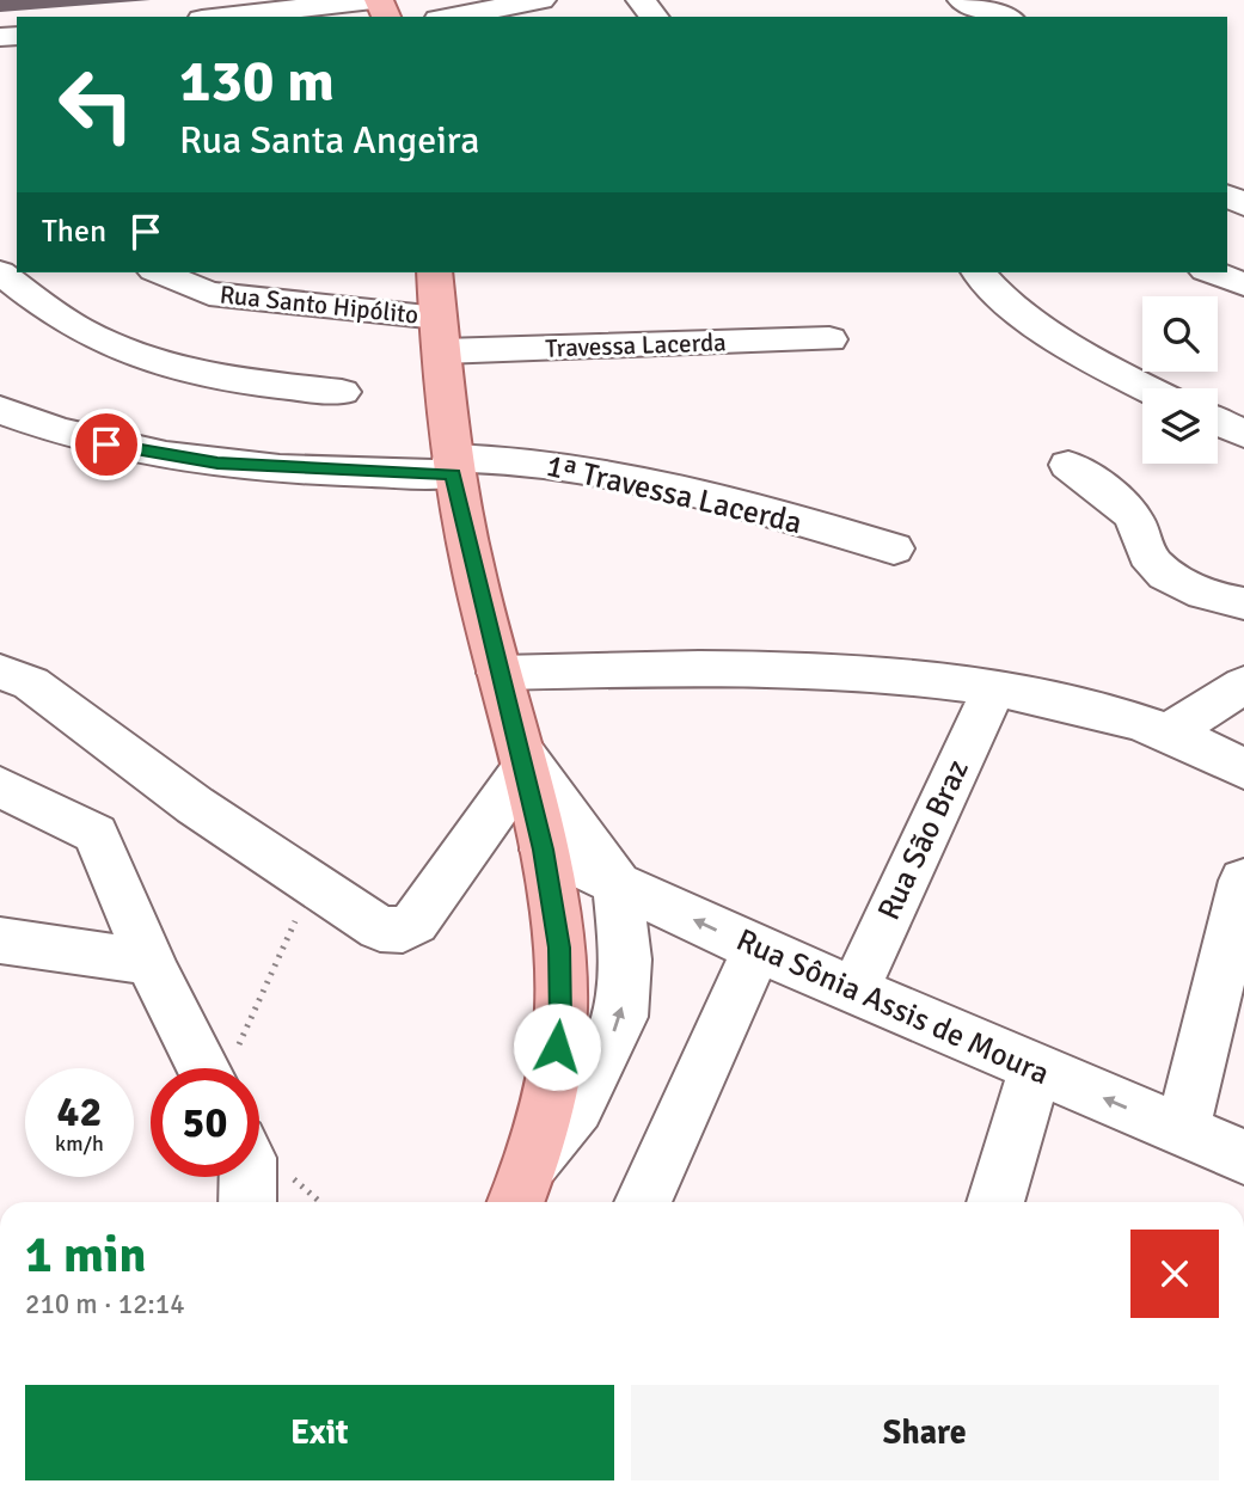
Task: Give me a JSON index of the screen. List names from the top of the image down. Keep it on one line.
{"streets":{"street":["Rua Santo Hipólito","Travessa Lacerda","1ª Travessa Lacerda","Rua São Braz","Rua Sônia Assis de Moura"]},"crossings":[["Rua Santo Hipólito","Travessa Lacerda"],["Rua São Braz","Rua Sônia Assis de Moura"]],"page":{"turn":["130 m","Rua Santa Angeira"],"then":"Then","speed":"42 km/h","limit":"50","heading":["1 min","210 m · 12:14"],"buttons":["Exit","Share"]}}
